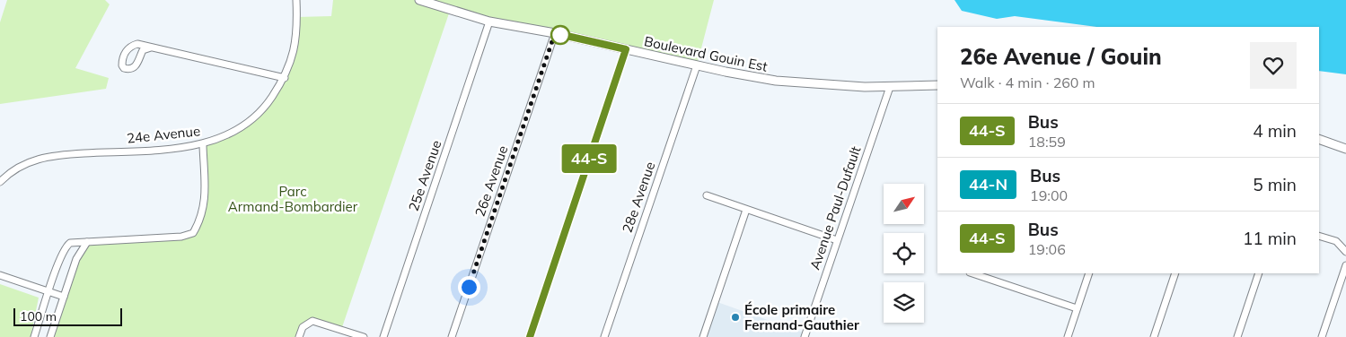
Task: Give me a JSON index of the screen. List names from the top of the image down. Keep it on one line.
{"streets":{"street":["Boulevard Gouin Est","24e Avenue","25e Avenue","26e Avenue","28e Avenue","Avenue Paul-Dufault"]},"crossings":[["Boulevard Gouin Est","25e Avenue"],["Boulevard Gouin Est","26e Avenue"],["Boulevard Gouin Est","28e Avenue"],["Boulevard Gouin Est","Avenue Paul-Dufault"]],"parks":["Parc Armand-Bombardier"],"places":["École primaire Fernand-Gauthier"],"lines":["bus line 44-S"],"scale_bar":"100 m","north":"top right","page":{"on_map":"44-S","heading":["26e Avenue / Gouin","Walk · 4 min · 260 m"],"list":[{"mark":"44-S","name":"Bus","note":"18:59","value":"4 min"},{"mark":"44-N","name":"Bus","note":"19:00","value":"5 min"},{"mark":"44-S","name":"Bus","note":"19:06","value":"11 min"}],"scale":"100 m"}}
